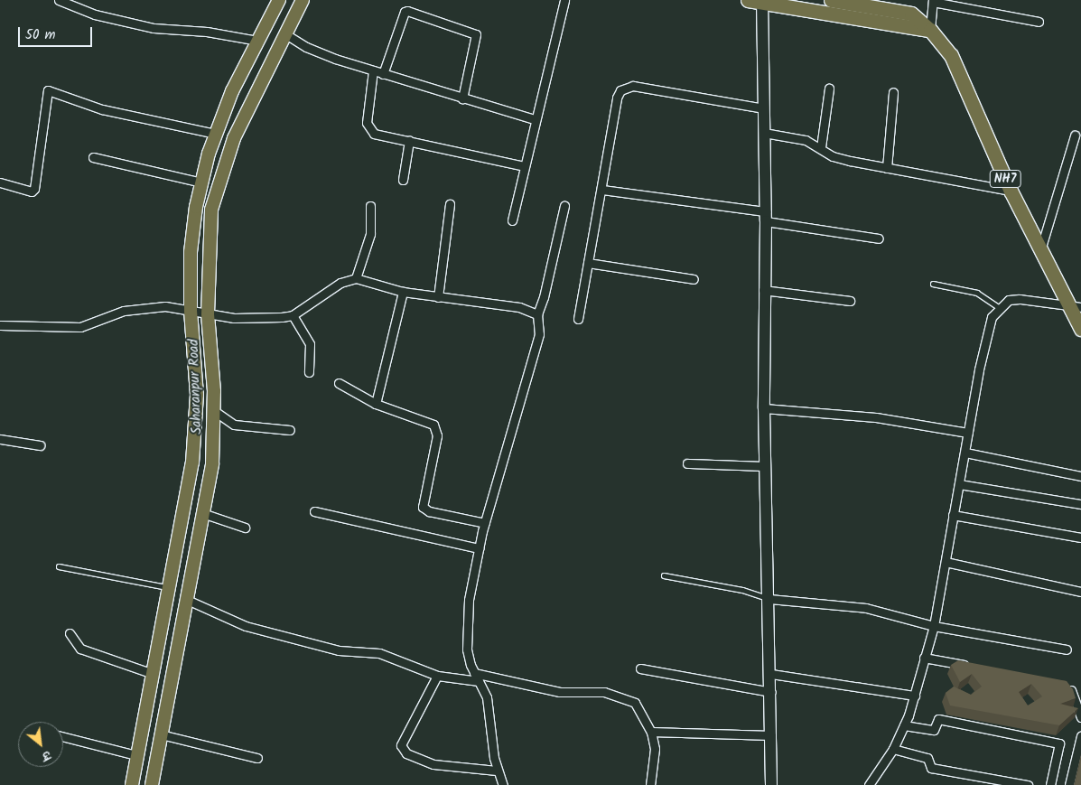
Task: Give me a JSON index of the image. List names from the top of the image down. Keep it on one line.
{"streets":{"highway":["NH7"],"main road":["Saharanpur Road"]},"scale_bar":"50 m","north":"bottom right"}
